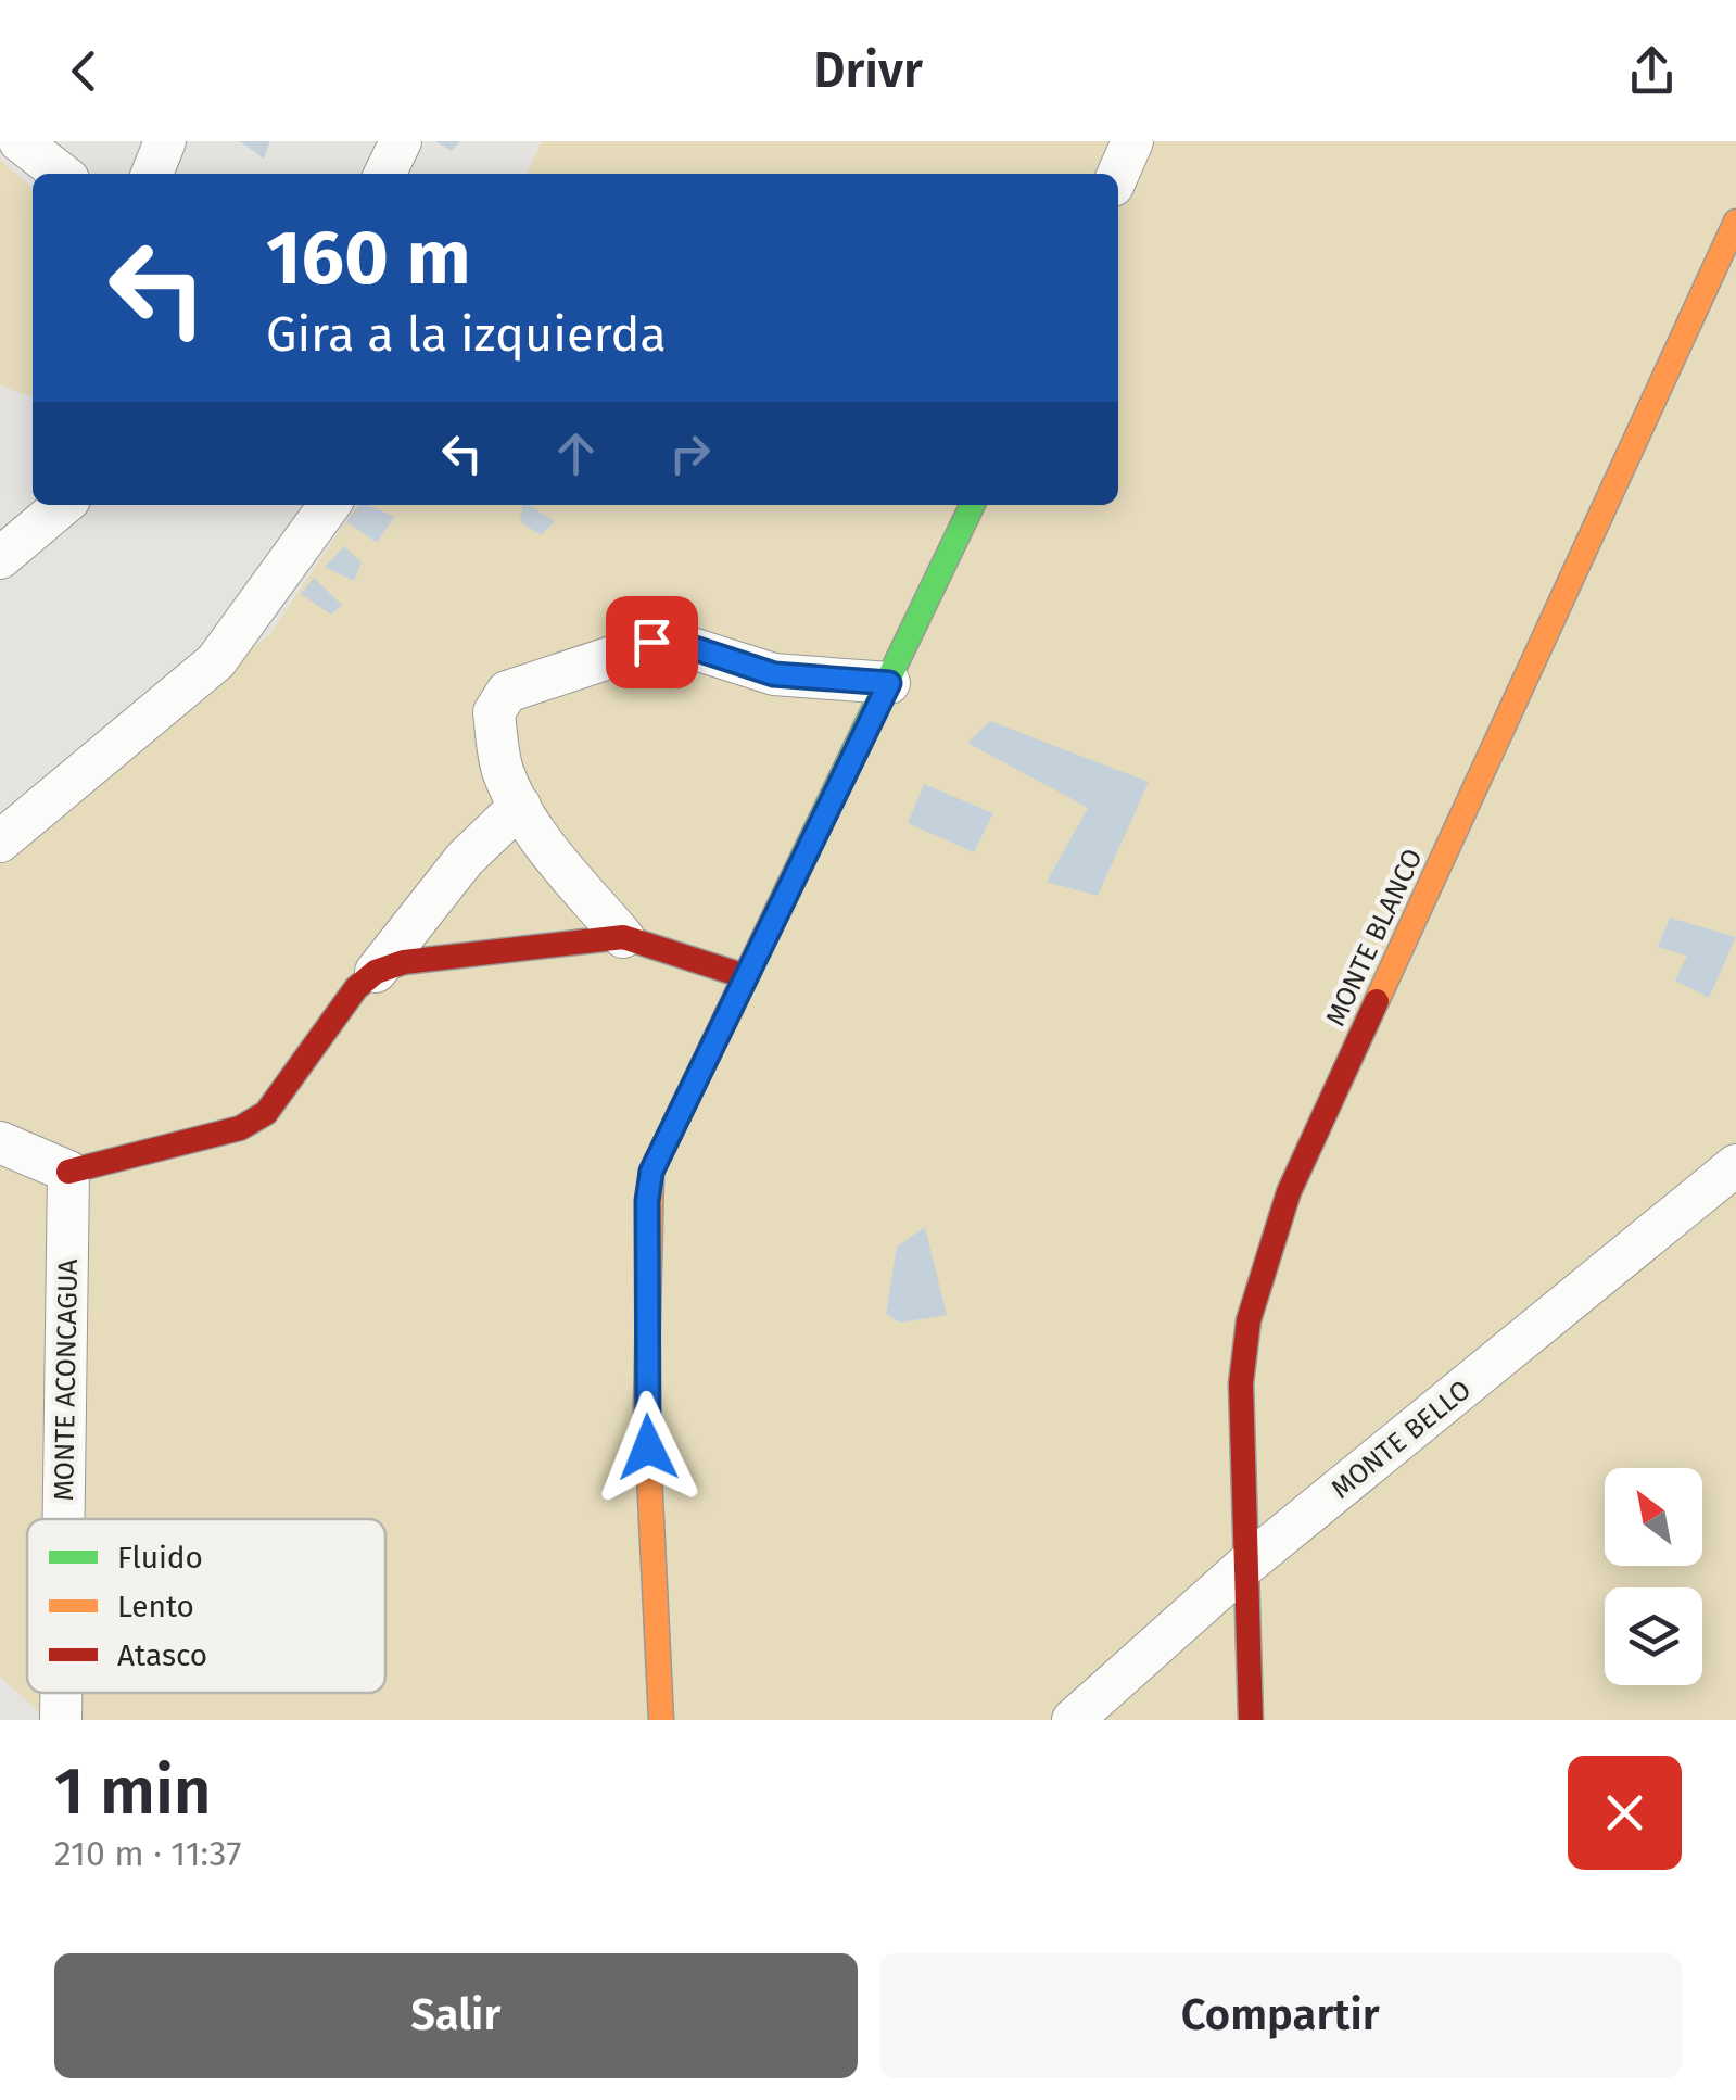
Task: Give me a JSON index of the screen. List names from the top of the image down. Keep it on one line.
{"streets":{"street":["MONTE BLANCO","MONTE ACONCAGUA","MONTE BELLO"]},"crossings":[["MONTE BLANCO","MONTE BELLO"]],"legend":["Fluido","Lento","Atasco"],"north":"top left","page":{"header":"Drivr","turn":["160 m","Gira a la izquierda"],"heading":["1 min","210 m · 11:37"],"buttons":["Salir","Compartir"]}}
